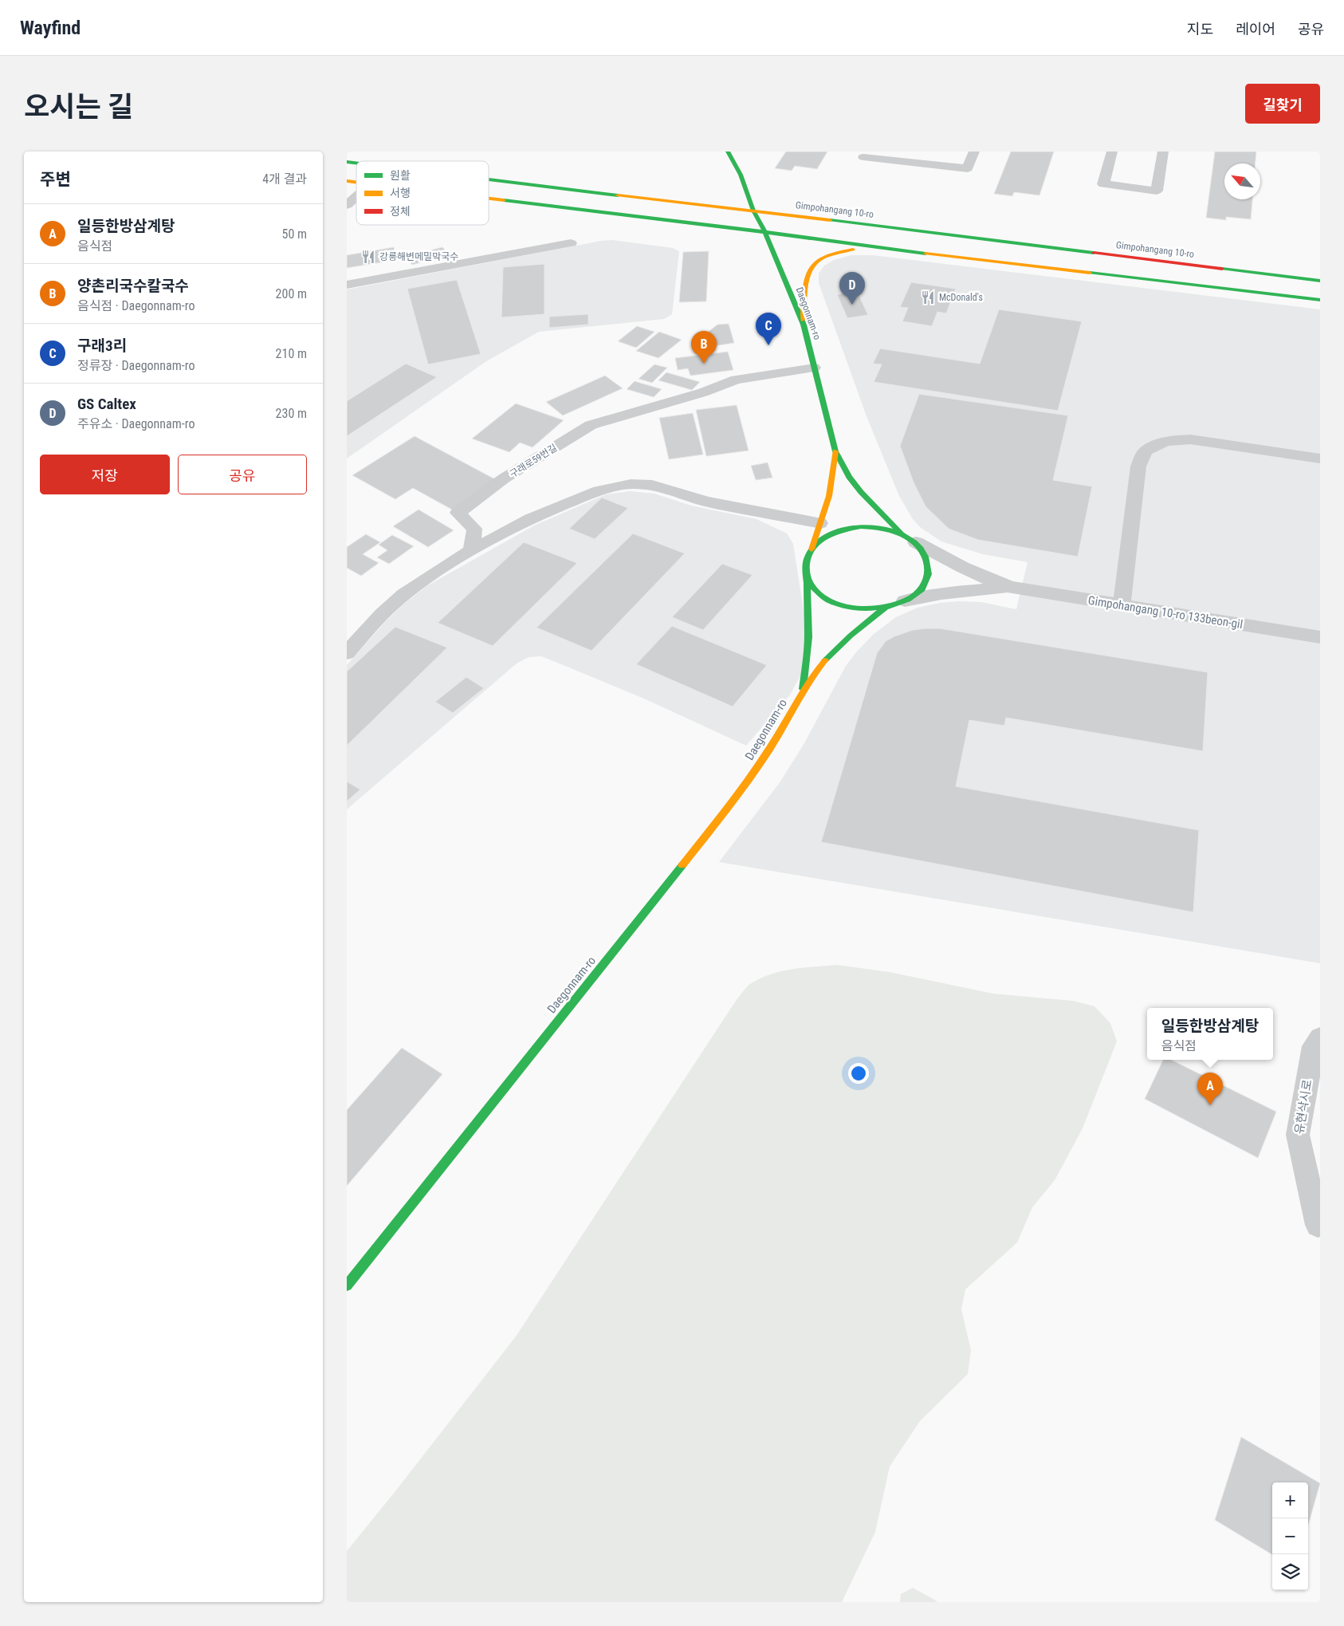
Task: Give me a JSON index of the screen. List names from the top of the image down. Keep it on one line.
{"streets":{"street":["Gimpohangang 10-ro","Daegonnam-ro","Gimpohangang 10-ro 133beon-gil"],"lane":["구래로59번길","유현삭시로"]},"crossings":[["Gimpohangang 10-ro","Daegonnam-ro"],["Daegonnam-ro","구래로59번길"]],"places":{"restaurant":["강릉해변메밀막국수","McDonald's"]},"legend":["원활","서행","정체"],"north":"top left","page":{"header":"Wayfind","nav":["지도","레이어","공유"],"title":"오시는 길","buttons":["길찾기",["저장","공유"]],"heading":["주변","4개 결과"],"list":[{"mark":"A","name":"일등한방삼계탕","note":"음식점","value":"50 m"},{"mark":"B","name":"양촌리국수칼국수","note":"음식점 · Daegonnam-ro","value":"200 m"},{"mark":"C","name":"구래3리","note":"정류장 · Daegonnam-ro","value":"210 m"},{"mark":"D","name":"GS Caltex","note":"주유소 · Daegonnam-ro","value":"230 m"}],"pins":["D","C","B","A"],"popup":["일등한방삼계탕","음식점"],"map_buttons":["+","−"]}}
